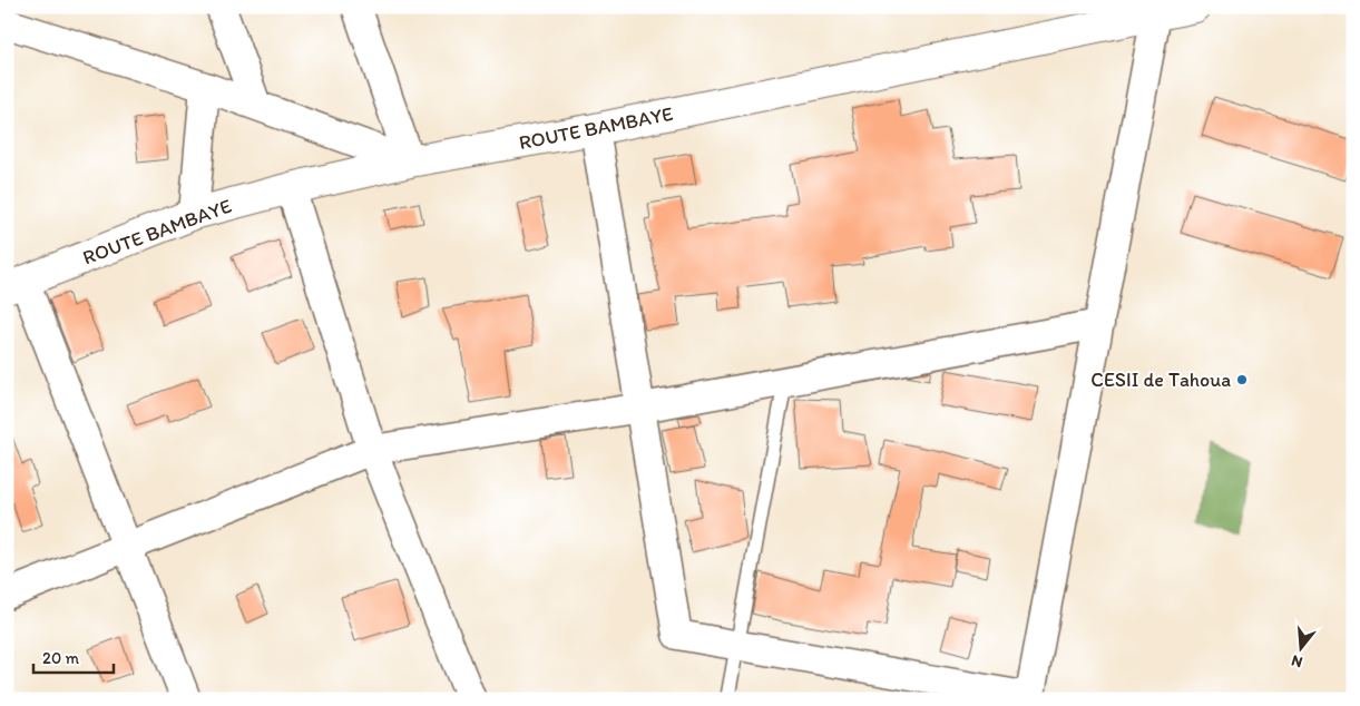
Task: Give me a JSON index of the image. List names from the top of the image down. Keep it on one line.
{"streets":{"street":["ROUTE BAMBAYE"]},"places":["CESII de Tahoua"],"scale_bar":"20 m","north":"bottom"}
